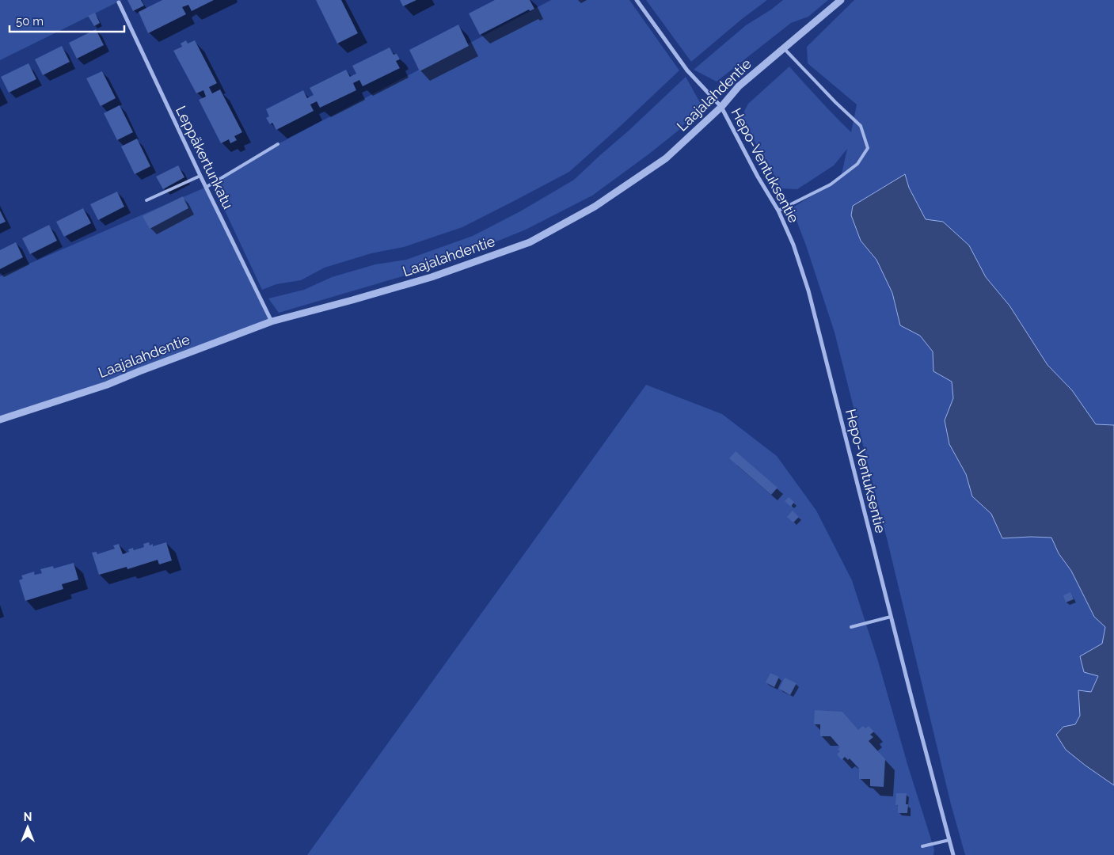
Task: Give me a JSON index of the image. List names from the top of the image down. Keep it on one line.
{"streets":{"street":["Laajalahdentie","Leppäkertunkatu","Hepo-Ventuksentie"]},"crossings":[["Laajalahdentie","Leppäkertunkatu"],["Laajalahdentie","Hepo-Ventuksentie"]],"scale_bar":"50 m","north":"top"}
